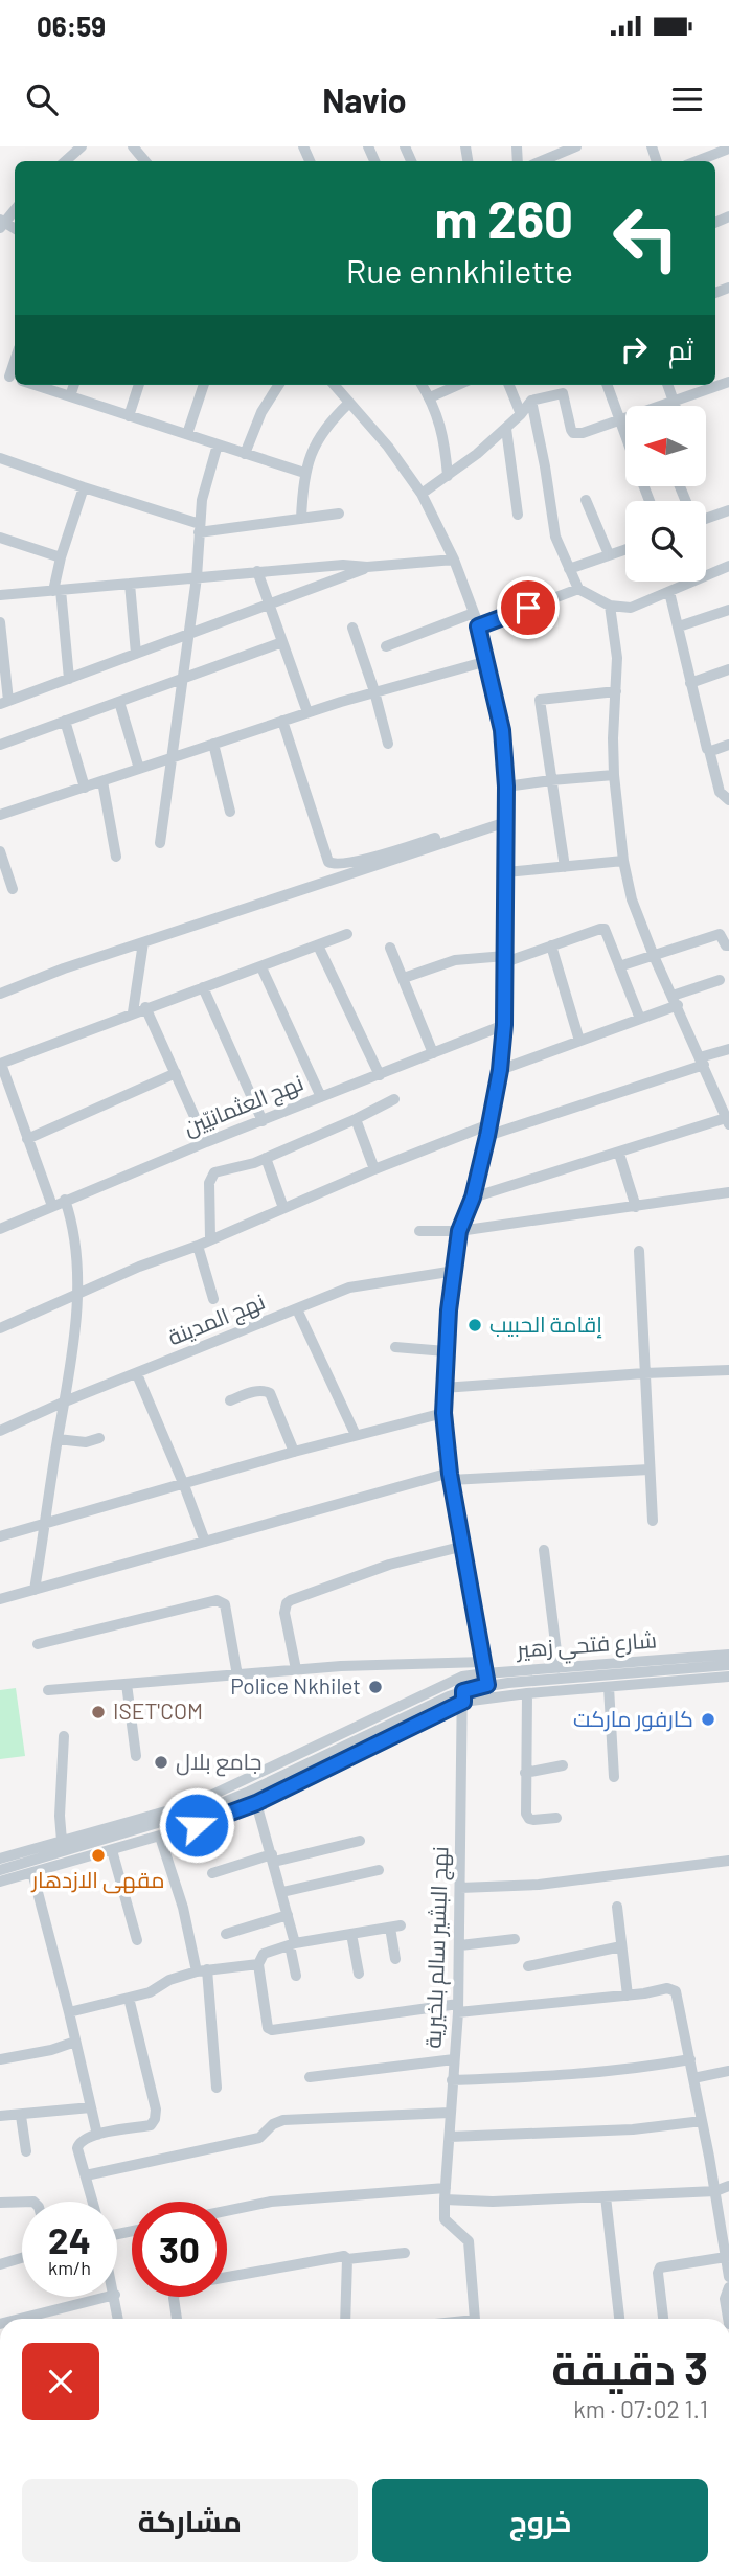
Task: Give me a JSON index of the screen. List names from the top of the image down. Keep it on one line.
{"streets":{"street":["نهج العثمانيّين","نهج المدينة","شارع فتحي زهير","نهج البشير سالم بلخيرية"]},"crossings":[["شارع فتحي زهير","نهج البشير سالم بلخيرية"]],"places":["إقامة الحبيب","Police Nkhilet","ISET'COM","كارفور ماركت","جامع بلال","مقهى الازدهار"],"north":"left","page":{"status":"06:59","header":"Navio","turn":["260 m","Rue ennkhilette"],"then":"ثم","speed":"24 km/h","limit":"30","heading":["3 دقيقة","1.1 km · 07:02"],"buttons":["خروج","مشاركة"]}}
